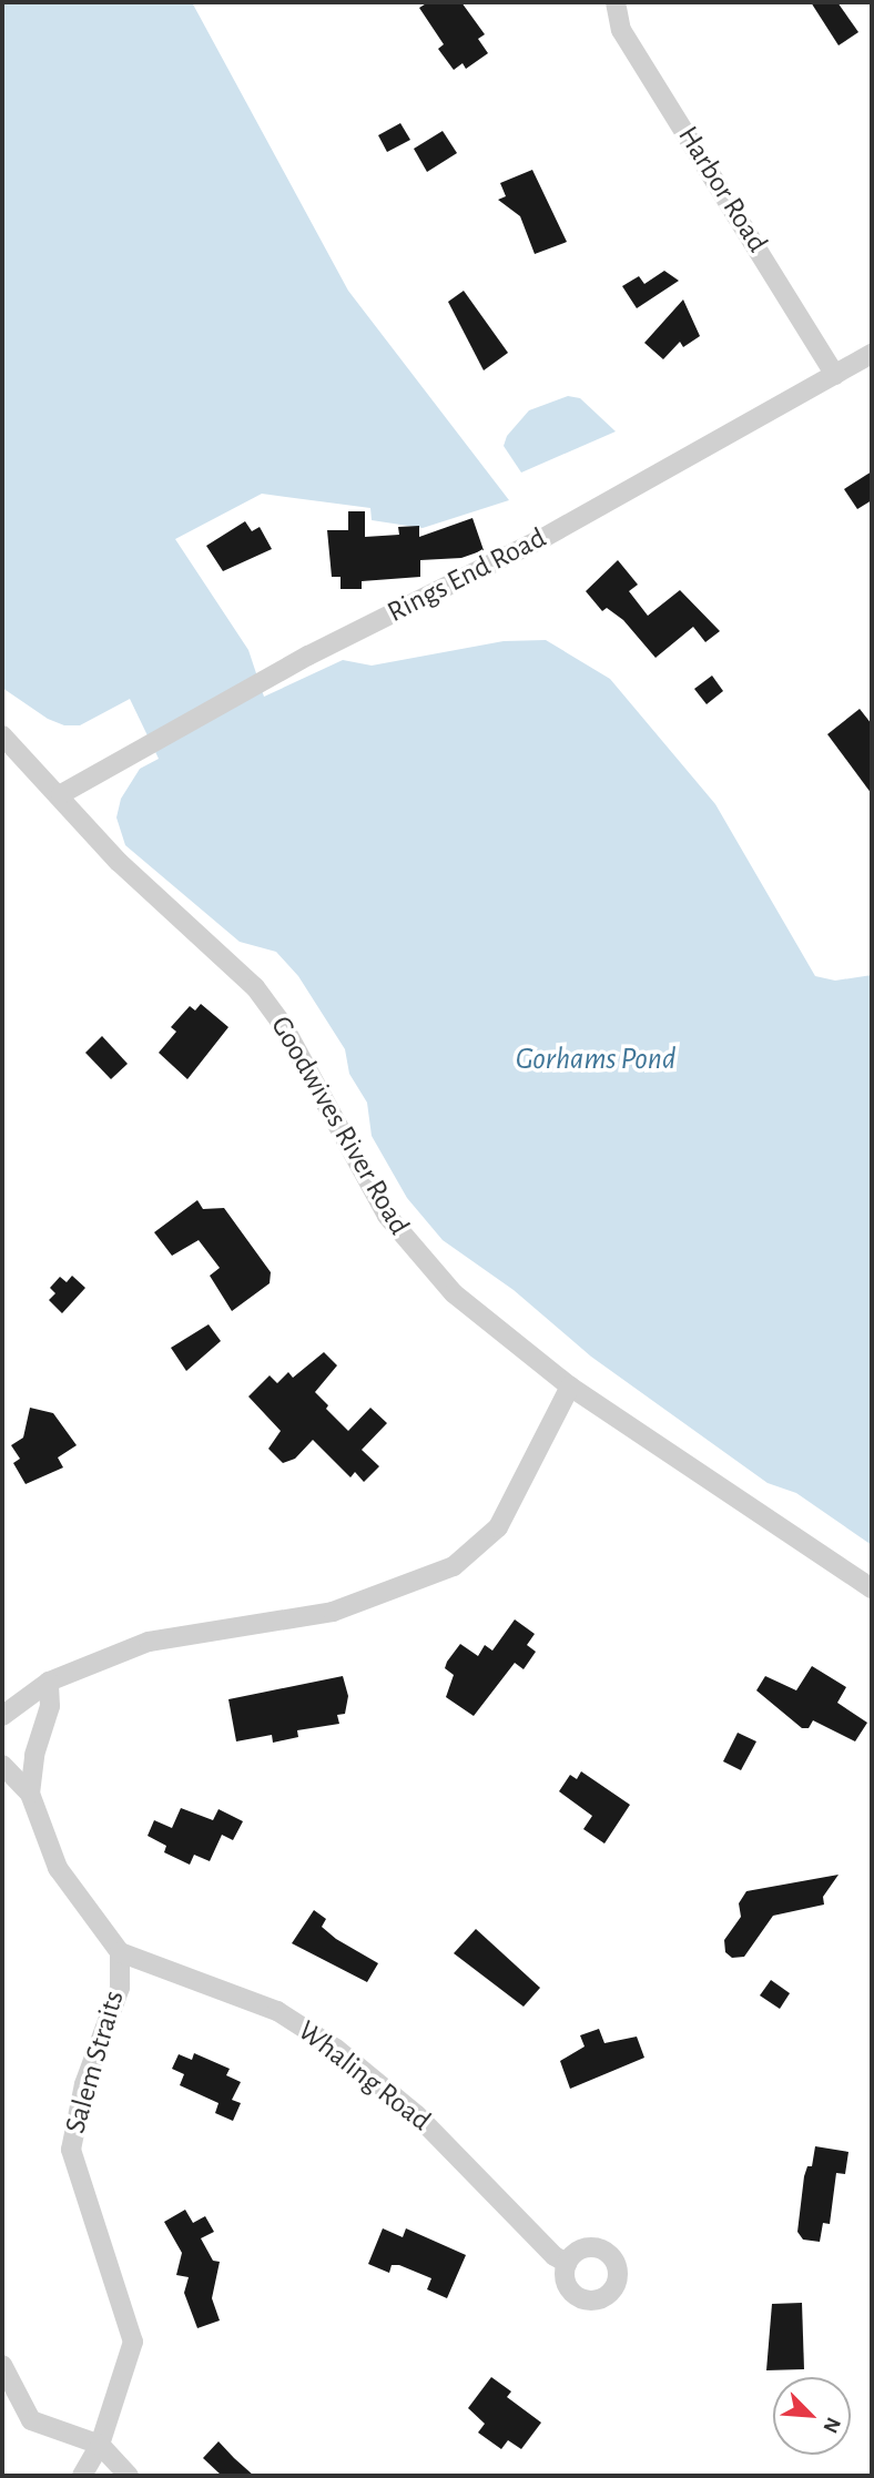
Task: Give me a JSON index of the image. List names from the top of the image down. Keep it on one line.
{"streets":{"street":["Harbor Road","Rings End Road","Goodwives River Road","Salem Straits","Whaling Road"]},"crossings":[["Harbor Road","Rings End Road"],["Rings End Road","Goodwives River Road"],["Salem Straits","Whaling Road"]],"water":["Gorhams Pond"],"north":"bottom right"}
